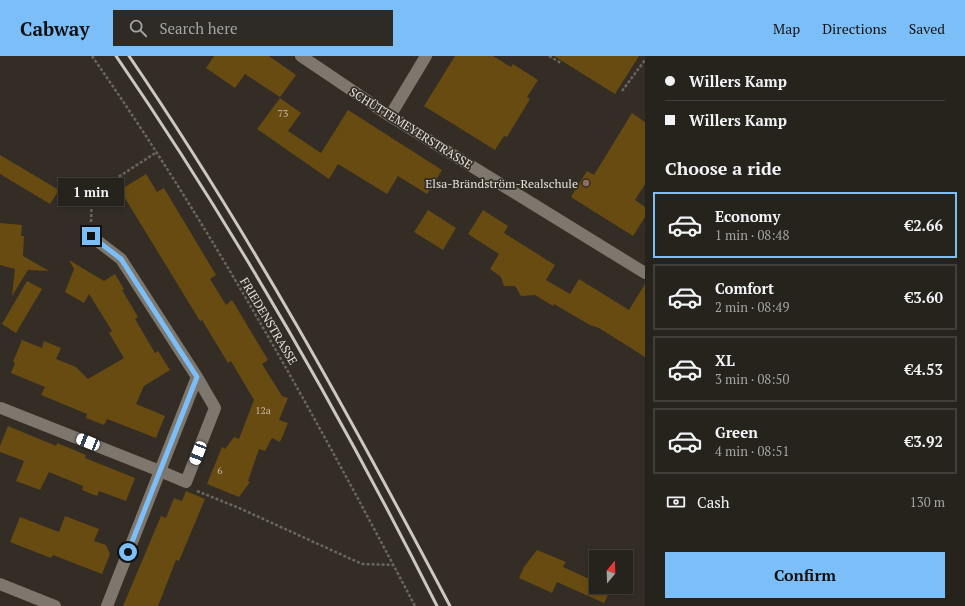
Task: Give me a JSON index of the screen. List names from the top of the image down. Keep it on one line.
{"streets":{"street":["SCHÜTTEMEYERSTRASSE"],"path":["FRIEDENSTRASSE"]},"places":["Elsa-Brändström-Realschule"],"house_numbers":["73","12a","6"],"north":"top","page":{"header":"Cabway","search":"Search here","nav":["Map","Directions","Saved"],"banner":["Willers Kamp","Willers Kamp"],"heading":"Choose a ride","bubble":"1 min","list":[{"name":"Economy","note":"1 min · 08:48","value":"€2.66"},{"name":"Comfort","note":"2 min · 08:49","value":"€3.60"},{"name":"XL","note":"3 min · 08:50","value":"€4.53"},{"name":"Green","note":"4 min · 08:51","value":"€3.92"}],"pay":["Cash","130 m"],"buttons":"Confirm"}}
